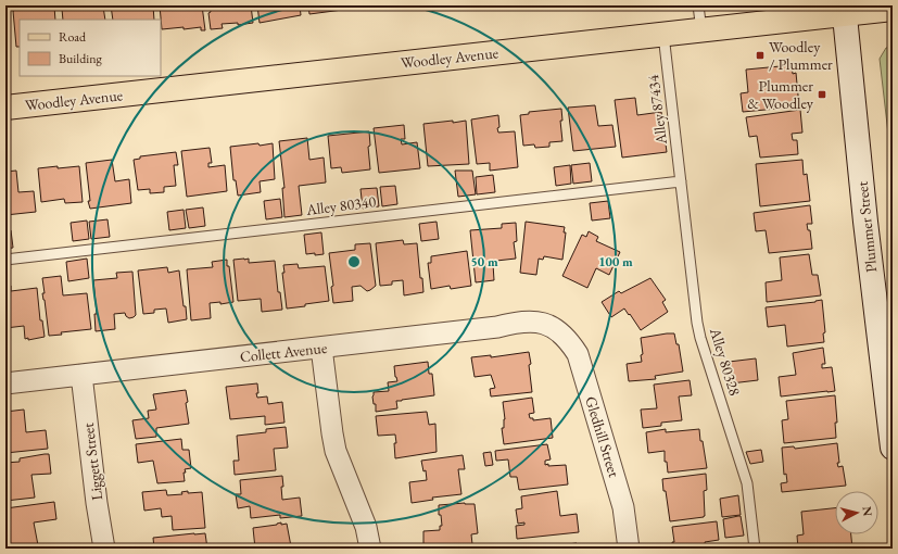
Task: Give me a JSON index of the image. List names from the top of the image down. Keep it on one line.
{"streets":{"main road":["Woodley Avenue","Plummer Street"],"street":["Collett Avenue","Gledhill Street","Liggett Street"],"lane":["Alley 87434","Alley 80340","Alley 80328"]},"crossings":[["Woodley Avenue","Alley 87434"],["Woodley Avenue","Plummer Street"],["Alley 87434","Alley 80340"],["Alley 87434","Alley 80328"],["Alley 80340","Alley 80328"],["Collett Avenue","Gledhill Street"],["Collett Avenue","Liggett Street"]],"places":{"transit":["Woodley / Plummer","Plummer & Woodley"]},"legend":["Road","Building"],"north":"right","rings":["50 m","100 m"]}
